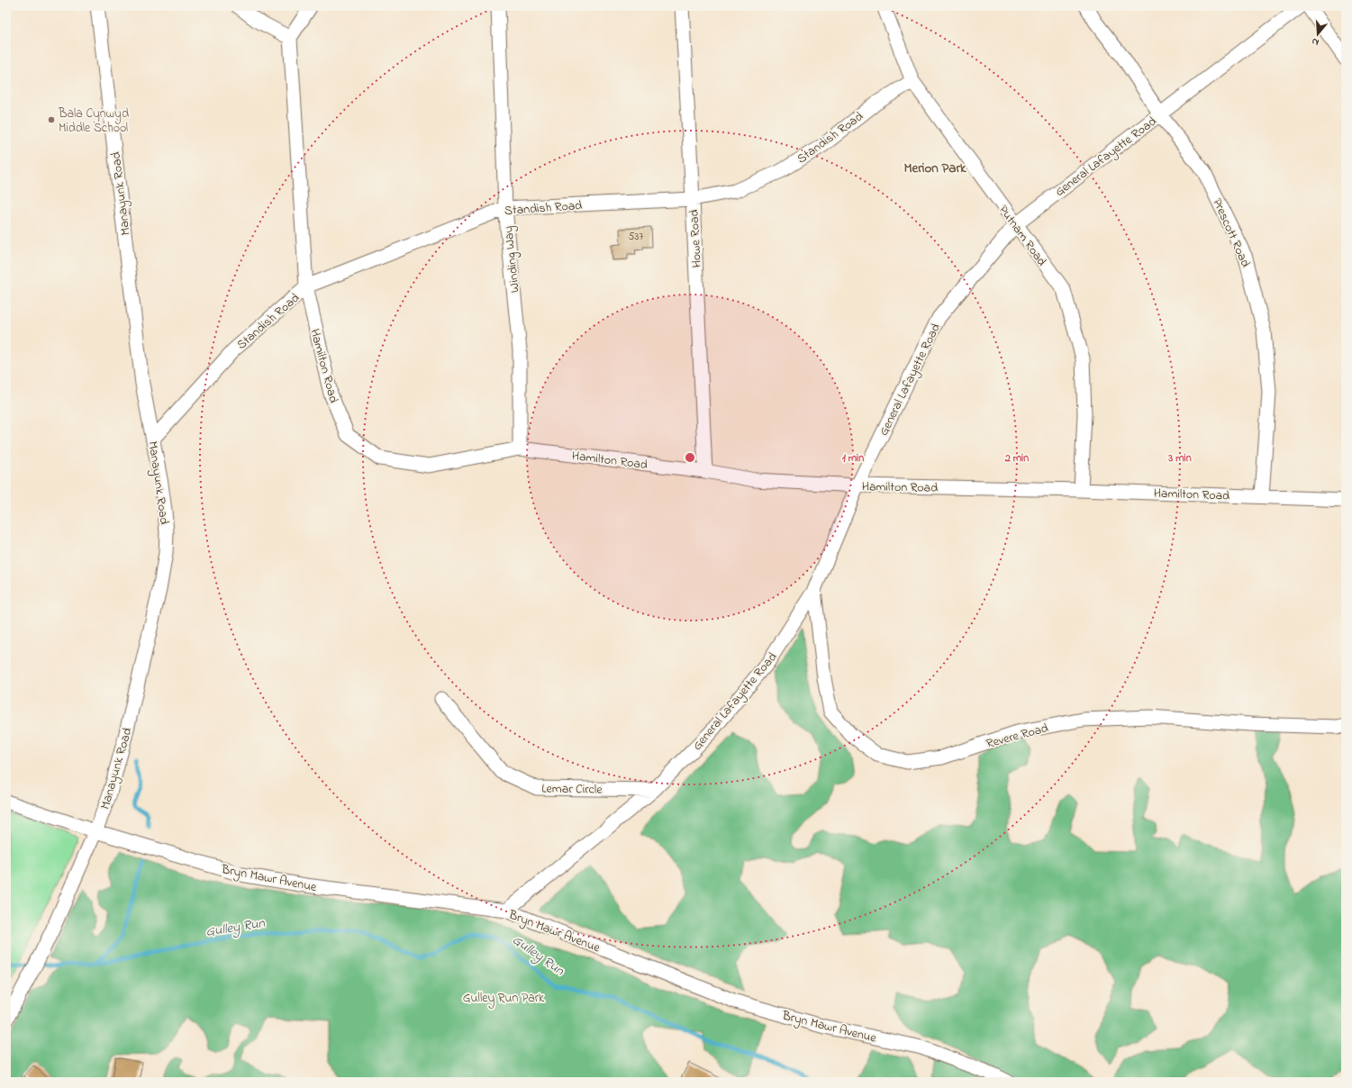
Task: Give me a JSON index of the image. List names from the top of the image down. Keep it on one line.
{"streets":{"street":["Standish Road","General Lafayette Road","Manayunk Road","Prescott Road","Putnam Road","Howe Road","Winding Way","Hamilton Road","Revere Road","Lemar Circle","Bryn Mawr Avenue"]},"crossings":[["Standish Road","Manayunk Road"],["Standish Road","Putnam Road"],["Standish Road","Howe Road"],["Standish Road","Winding Way"],["Standish Road","Hamilton Road"],["General Lafayette Road","Prescott Road"],["General Lafayette Road","Putnam Road"],["General Lafayette Road","Hamilton Road"],["General Lafayette Road","Revere Road"],["General Lafayette Road","Lemar Circle"],["General Lafayette Road","Bryn Mawr Avenue"],["Manayunk Road","Bryn Mawr Avenue"],["Prescott Road","Hamilton Road"],["Putnam Road","Hamilton Road"],["Howe Road","Hamilton Road"],["Winding Way","Hamilton Road"]],"districts":["Merion Park"],"water":["Gulley Run"],"parks":["Gulley Run Park"],"places":["Bala Cynwyd Middle School"],"house_numbers":["537"],"north":"bottom","rings":["1 min","2 min","3 min"]}
